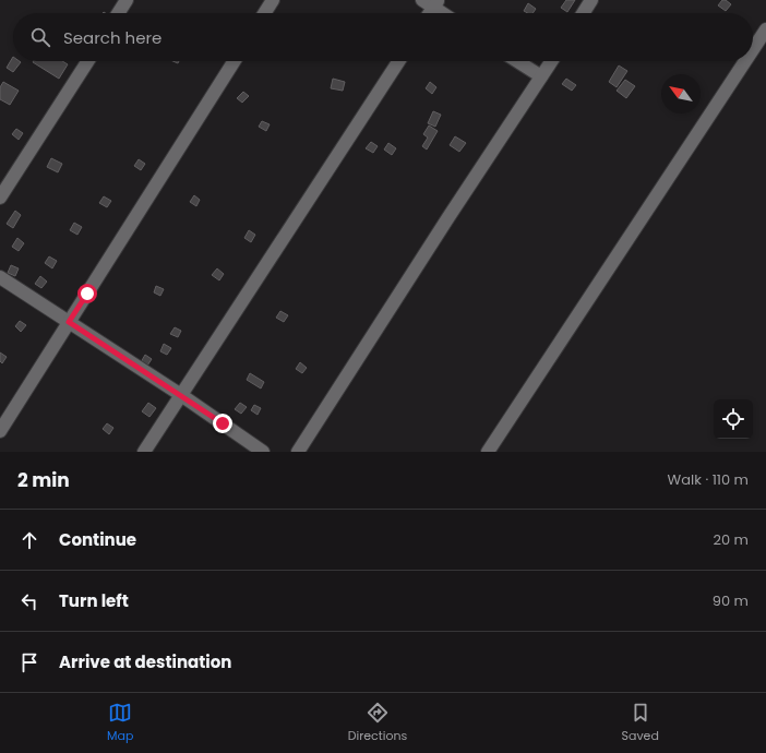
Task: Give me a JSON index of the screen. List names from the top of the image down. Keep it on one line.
{"north":"top left","page":{"search":"Search here","heading":["2 min","Walk · 110 m"],"list":[["Continue","20 m"],["Turn left","90 m"],"Arrive at destination"],"nav":["Map","Directions","Saved"]}}
